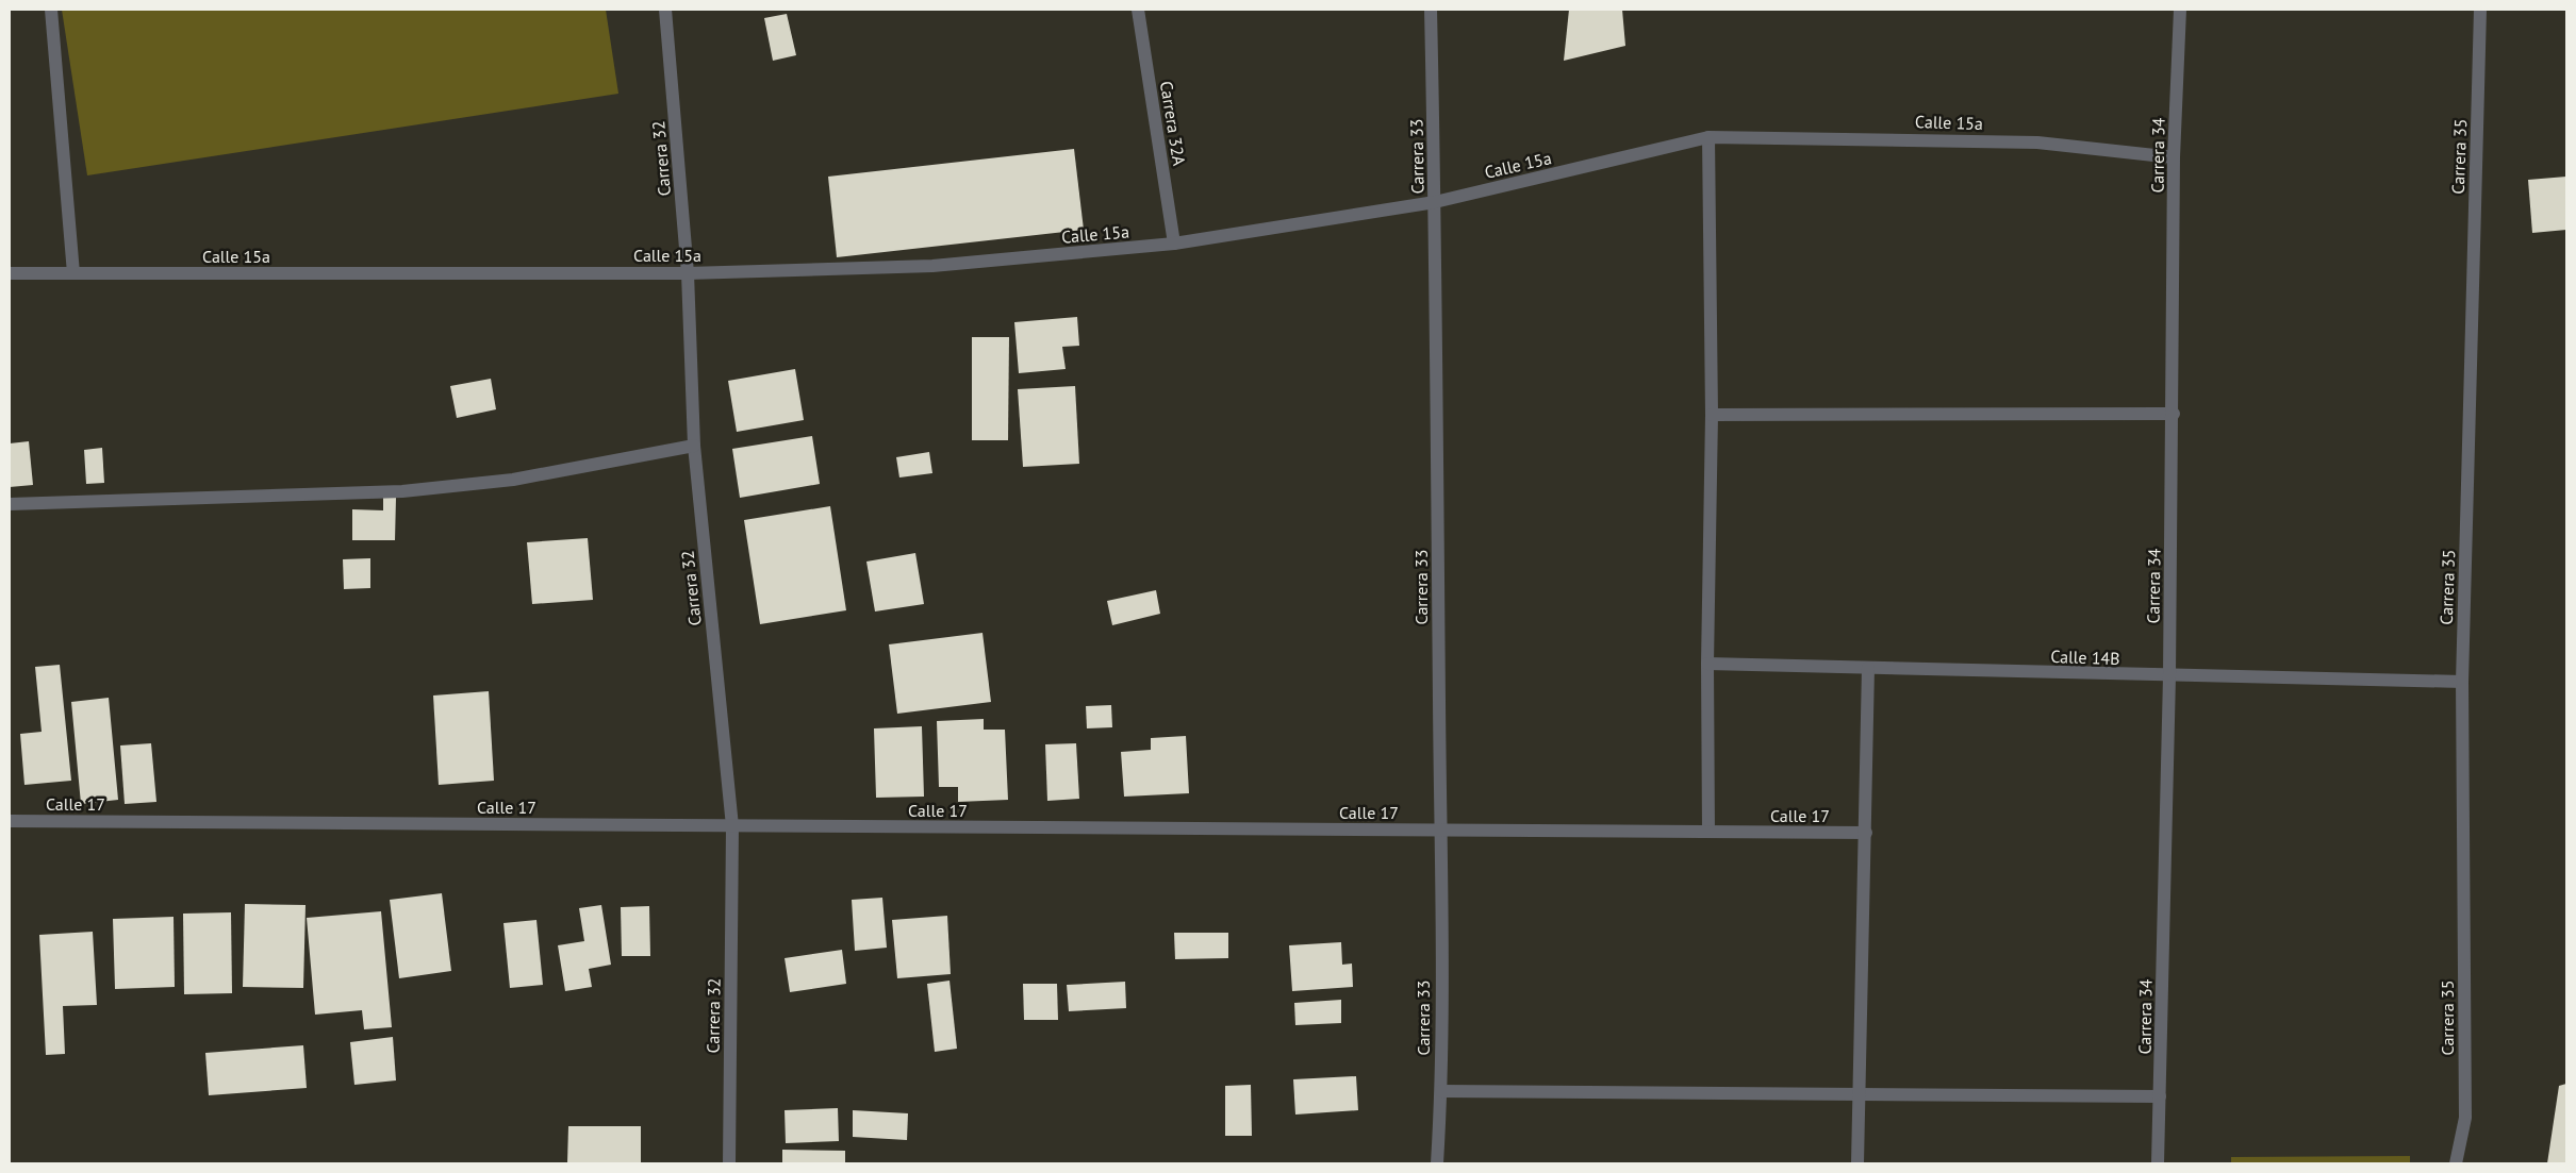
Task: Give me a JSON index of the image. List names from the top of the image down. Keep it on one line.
{"streets":{"street":["Calle 15a","Carrera 32A","Carrera 34","Carrera 33","Carrera 35","Carrera 32","Calle 14B","Calle 17"]},"crossings":[["Calle 15a","Carrera 32A"],["Calle 15a","Carrera 34"],["Calle 15a","Carrera 33"],["Calle 15a","Carrera 32"],["Carrera 34","Calle 14B"],["Carrera 33","Calle 17"],["Carrera 35","Calle 14B"],["Carrera 32","Calle 17"]]}
